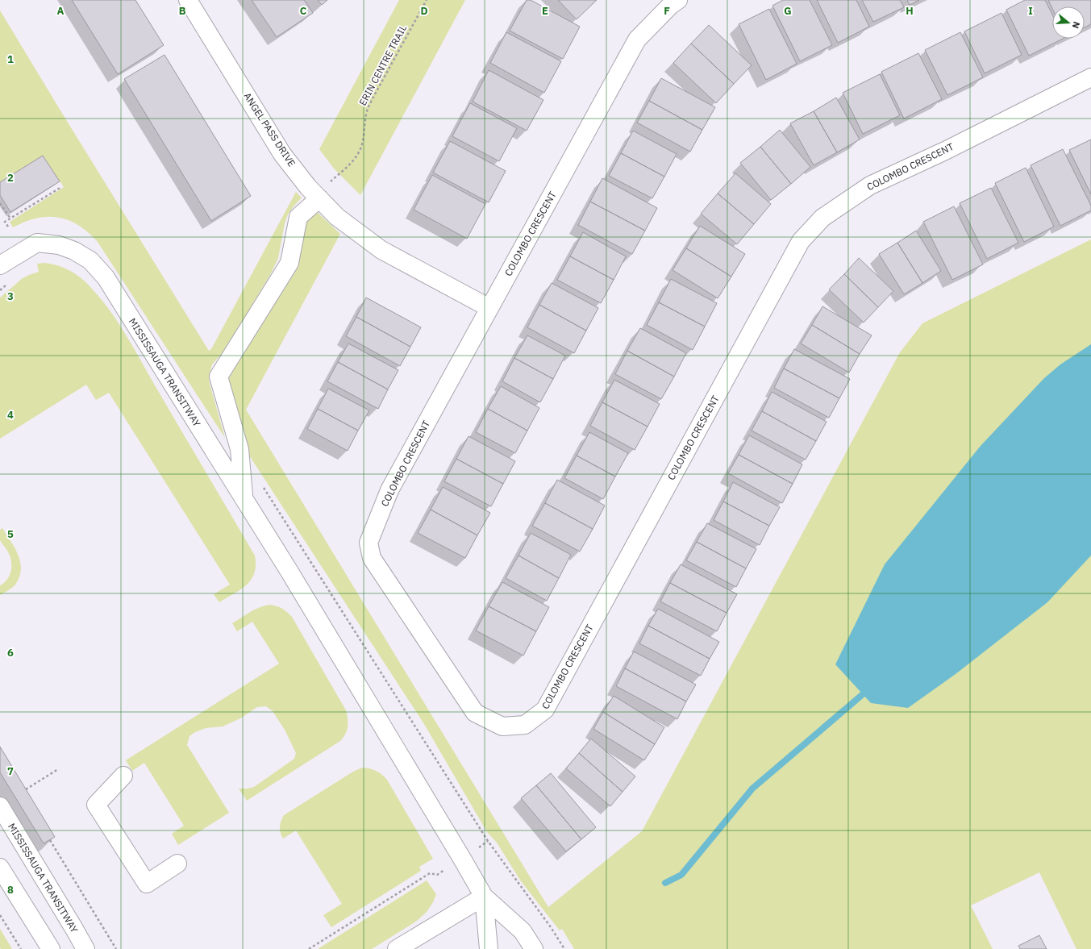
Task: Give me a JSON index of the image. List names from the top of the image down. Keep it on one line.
{"streets":{"street":["ANGEL PASS DRIVE","COLOMBO CRESCENT","MISSISSAUGA TRANSITWAY"],"path":["ERIN CENTRE TRAIL"]},"crossings":[["ANGEL PASS DRIVE","COLOMBO CRESCENT"]],"north":"right","grid":{"columns":["A","B","C","D","E","F","G","H","I"],"rows":["1","2","3","4","5","6","7","8"]}}
